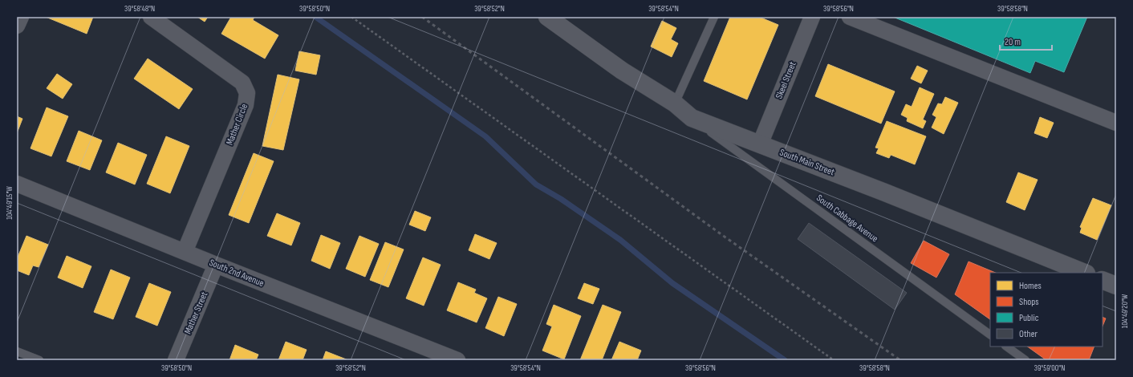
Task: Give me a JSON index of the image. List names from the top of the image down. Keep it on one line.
{"streets":{"street":["Skeel Street","Mather Circle","South Main Street","South 2nd Avenue","Mather Street"],"lane":["South Cabbage Avenue"]},"crossings":[["Skeel Street","South Main Street"],["Mather Circle","South 2nd Avenue"],["South Main Street","South Cabbage Avenue"],["South 2nd Avenue","Mather Street"]],"legend":["Homes","Shops","Public","Other"],"scale_bar":"20 m","coordinates":["39°58'48\"N","39°58'50\"N","39°58'52\"N","39°58'54\"N","39°58'56\"N","39°58'58\"N","104°49'15\"W","104°49'20\"W","39°59'00\"N"]}
